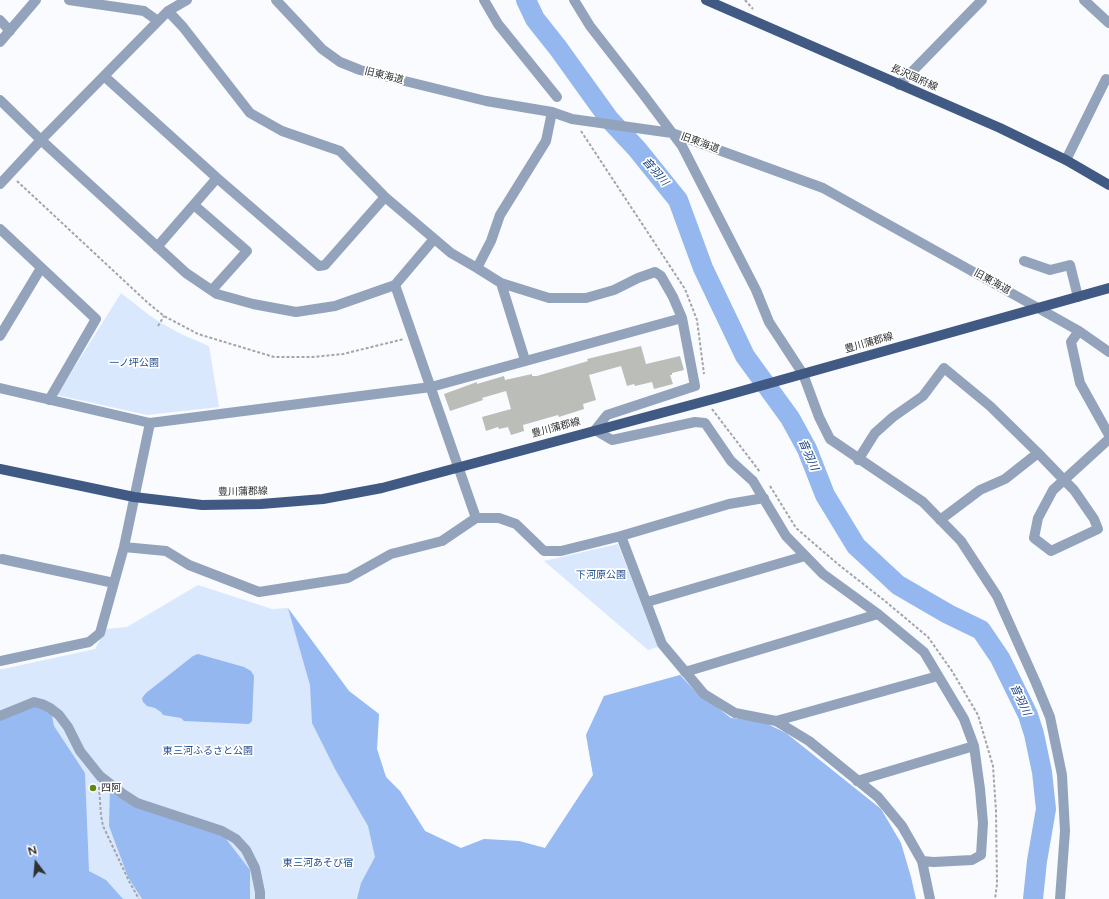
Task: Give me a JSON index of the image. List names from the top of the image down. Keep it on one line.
{"streets":{"main road":["長沢国府線","豊川蒲郡線"],"street":["旧東海道"]},"crossings":[["旧東海道","豊川蒲郡線"]],"water":["音羽川"],"parks":["一ノ坪公園","下河原公園","東三河ふるさと公園","東三河あそび宿"],"places":["四阿"],"north":"top"}
